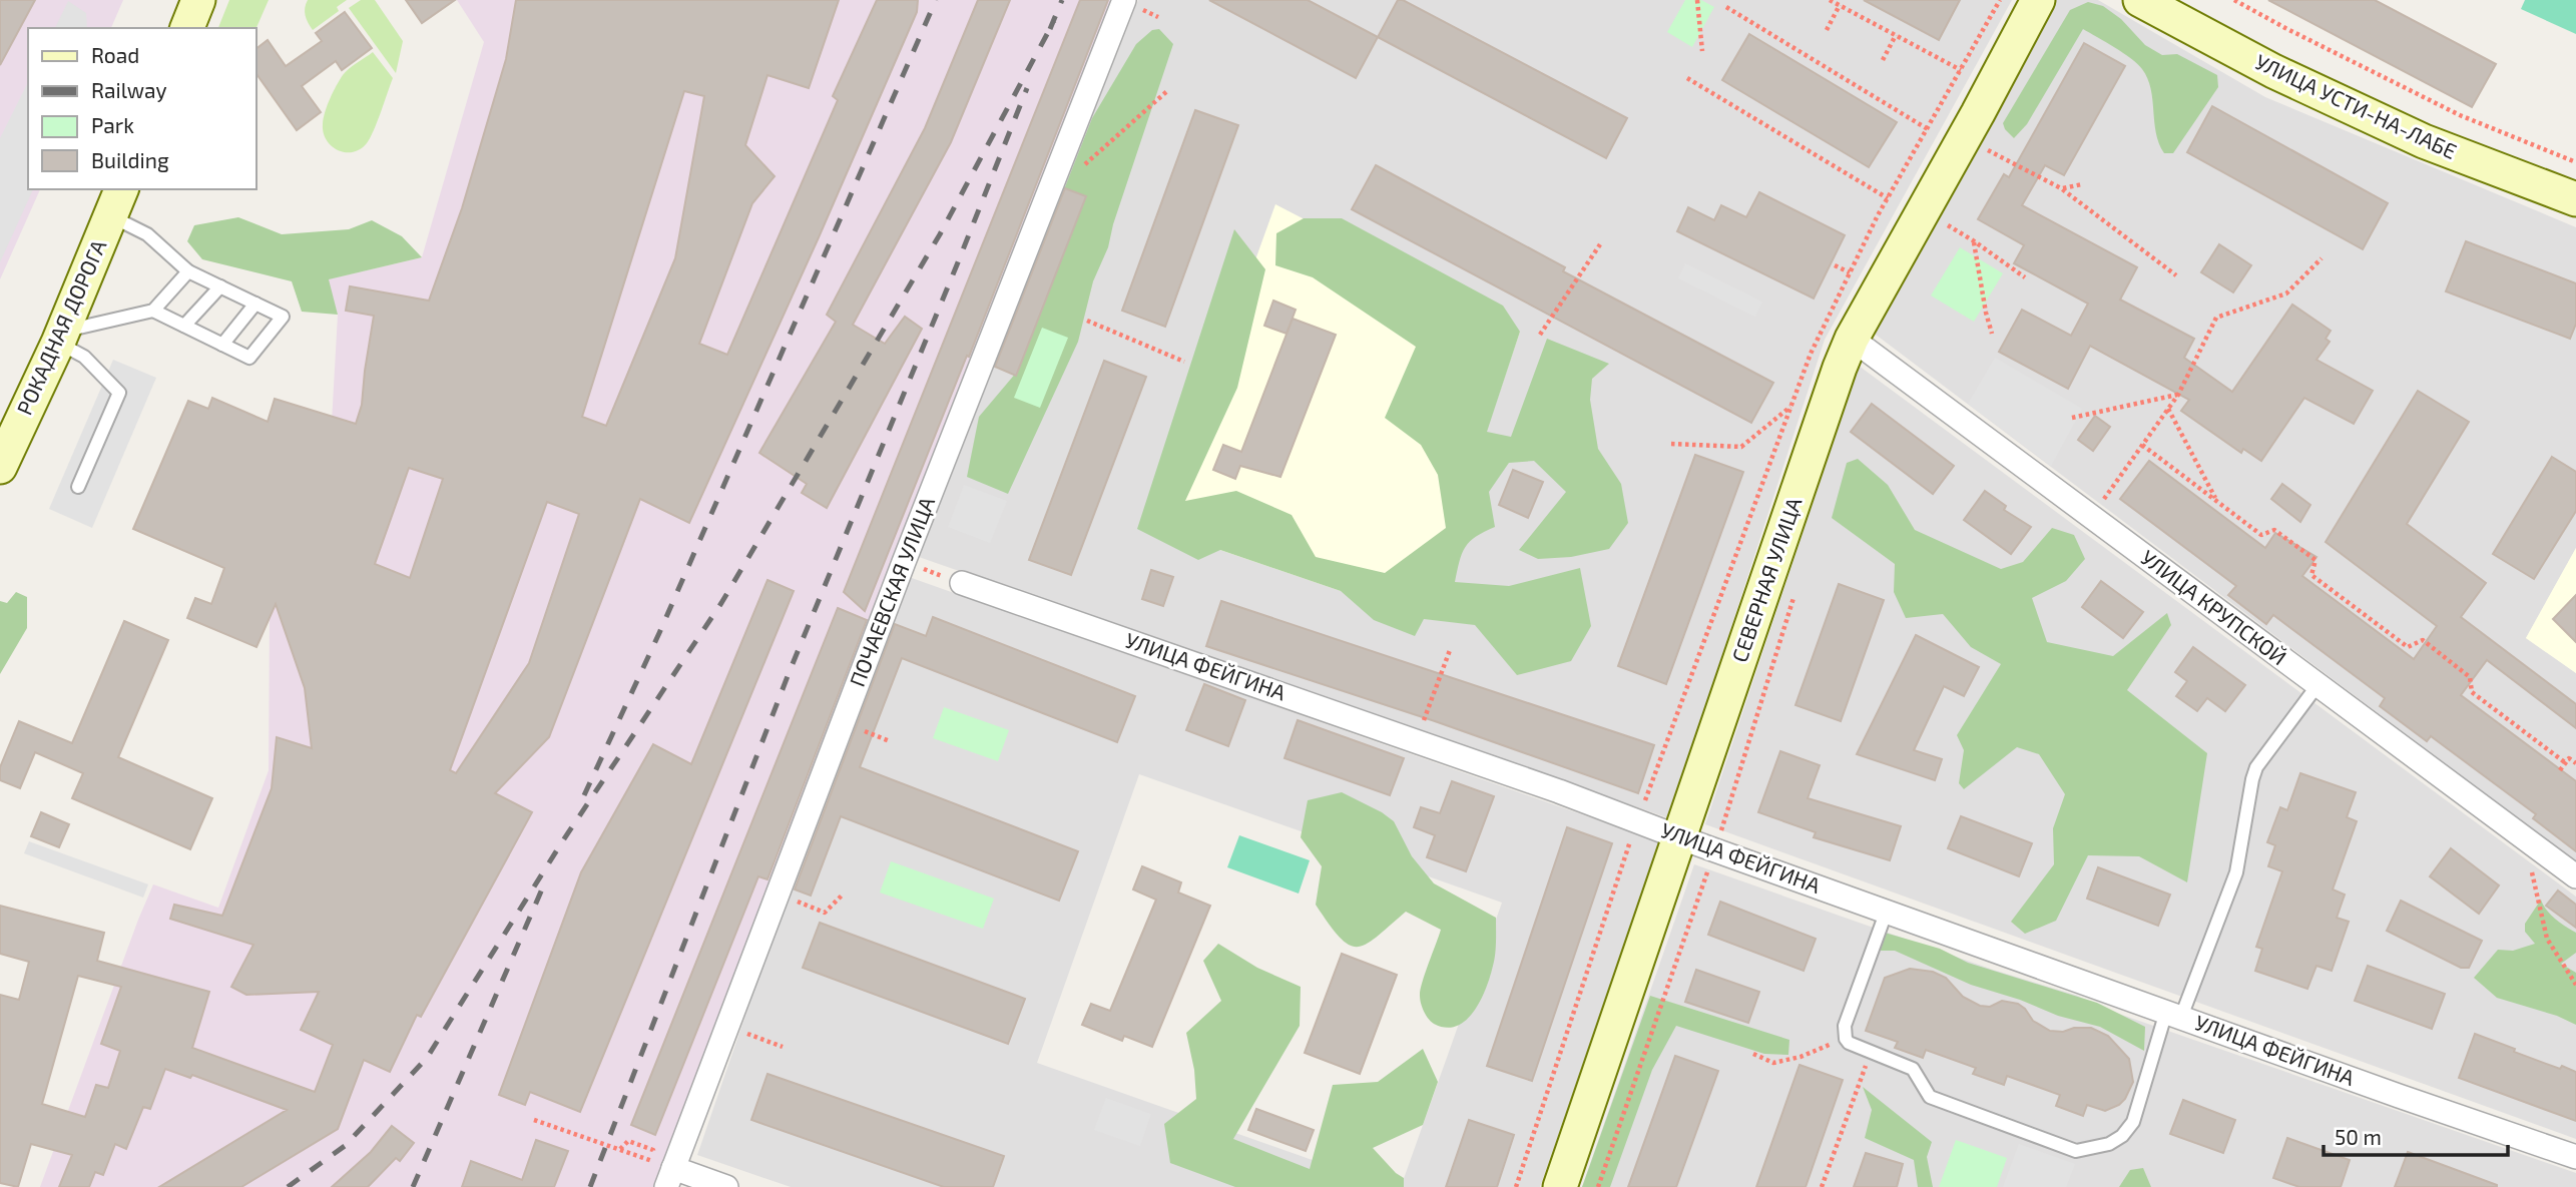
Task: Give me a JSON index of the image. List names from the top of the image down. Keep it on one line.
{"streets":{"street":["УЛИЦА УСТИ-НА-ЛАБЕ","РОКАДНАЯ ДОРОГА","СЕВЕРНАЯ УЛИЦА","ПОЧАЕВСКАЯ УЛИЦА","УЛИЦА КРУПСКОЙ","УЛИЦА ФЕЙГИНА"]},"crossings":[["СЕВЕРНАЯ УЛИЦА","УЛИЦА КРУПСКОЙ"],["СЕВЕРНАЯ УЛИЦА","УЛИЦА ФЕЙГИНА"]],"legend":["Road","Railway","Park","Building"],"scale_bar":"50 m"}
